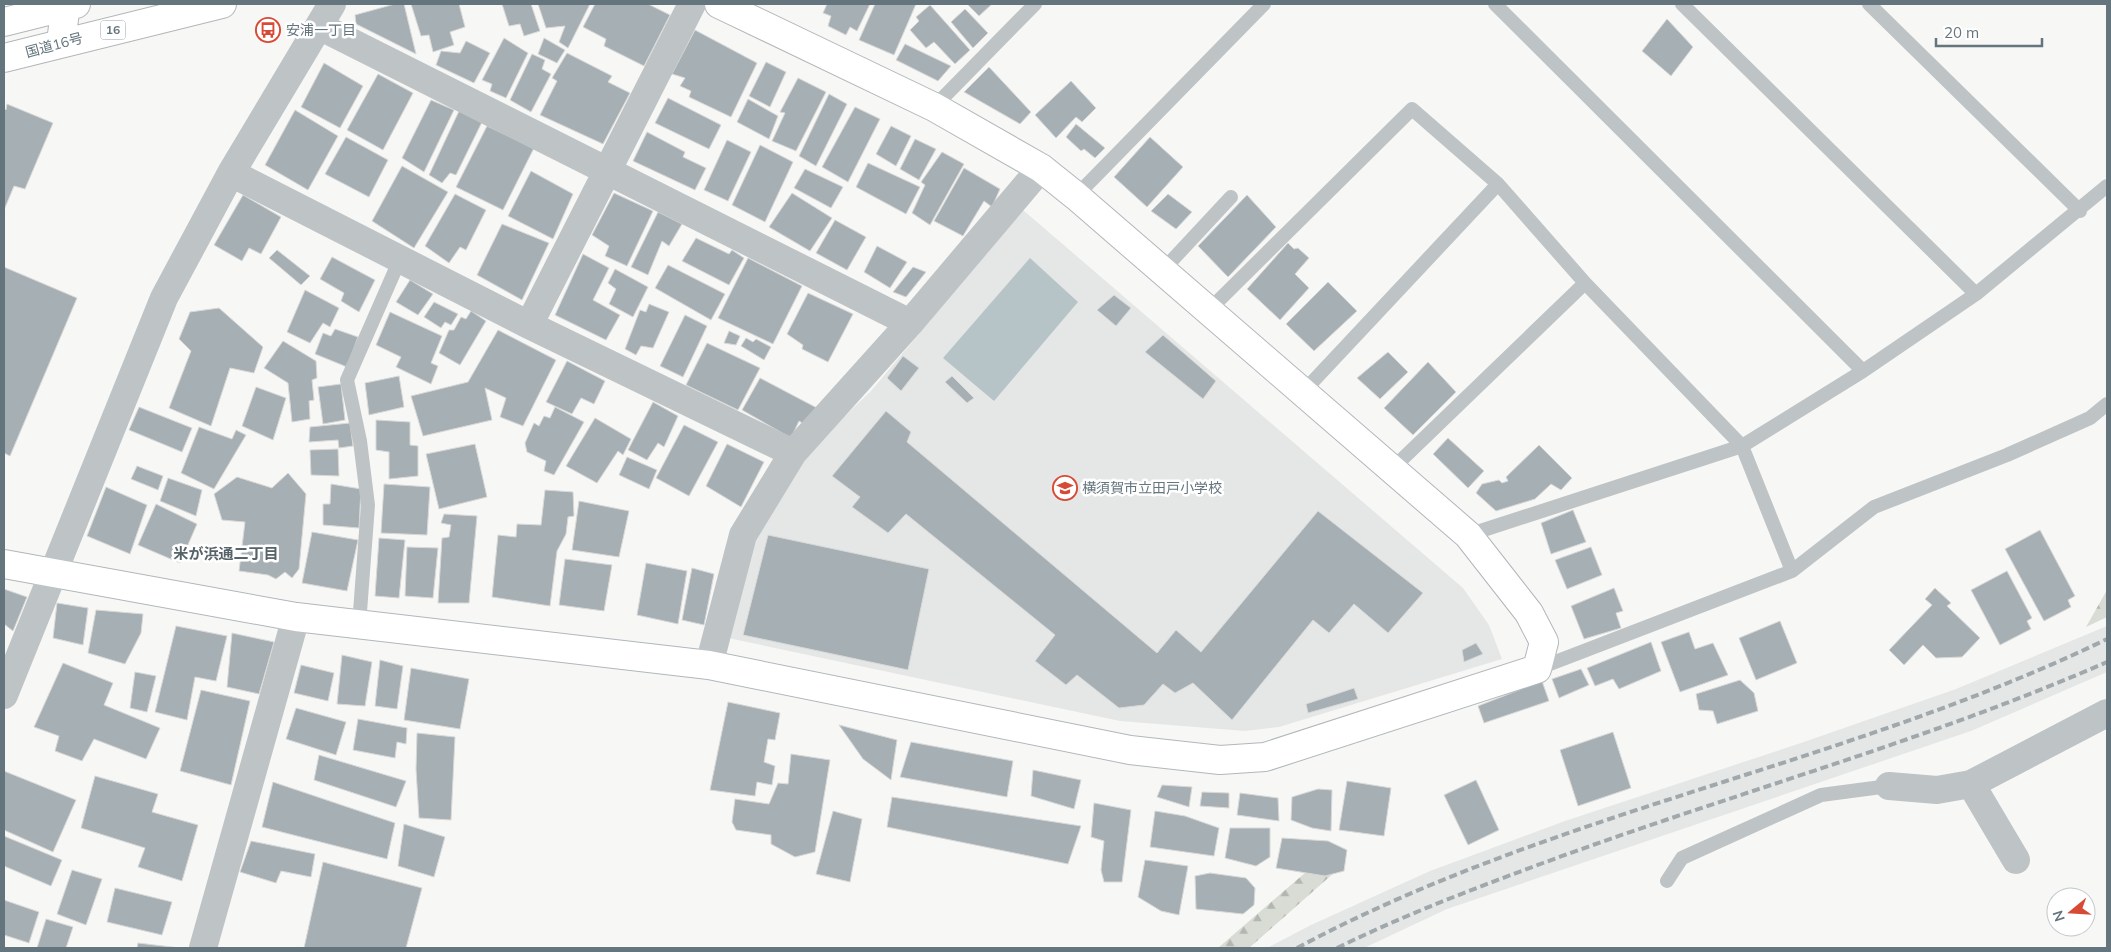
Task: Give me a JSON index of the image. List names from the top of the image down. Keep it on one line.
{"streets":{"main road":["16","国道16号"]},"districts":["米が浜通二丁目"],"places":{"bus stop":["安浦一丁目"],"school or university":["横須賀市立田戸小学校"]},"scale_bar":"20 m","north":"left"}
